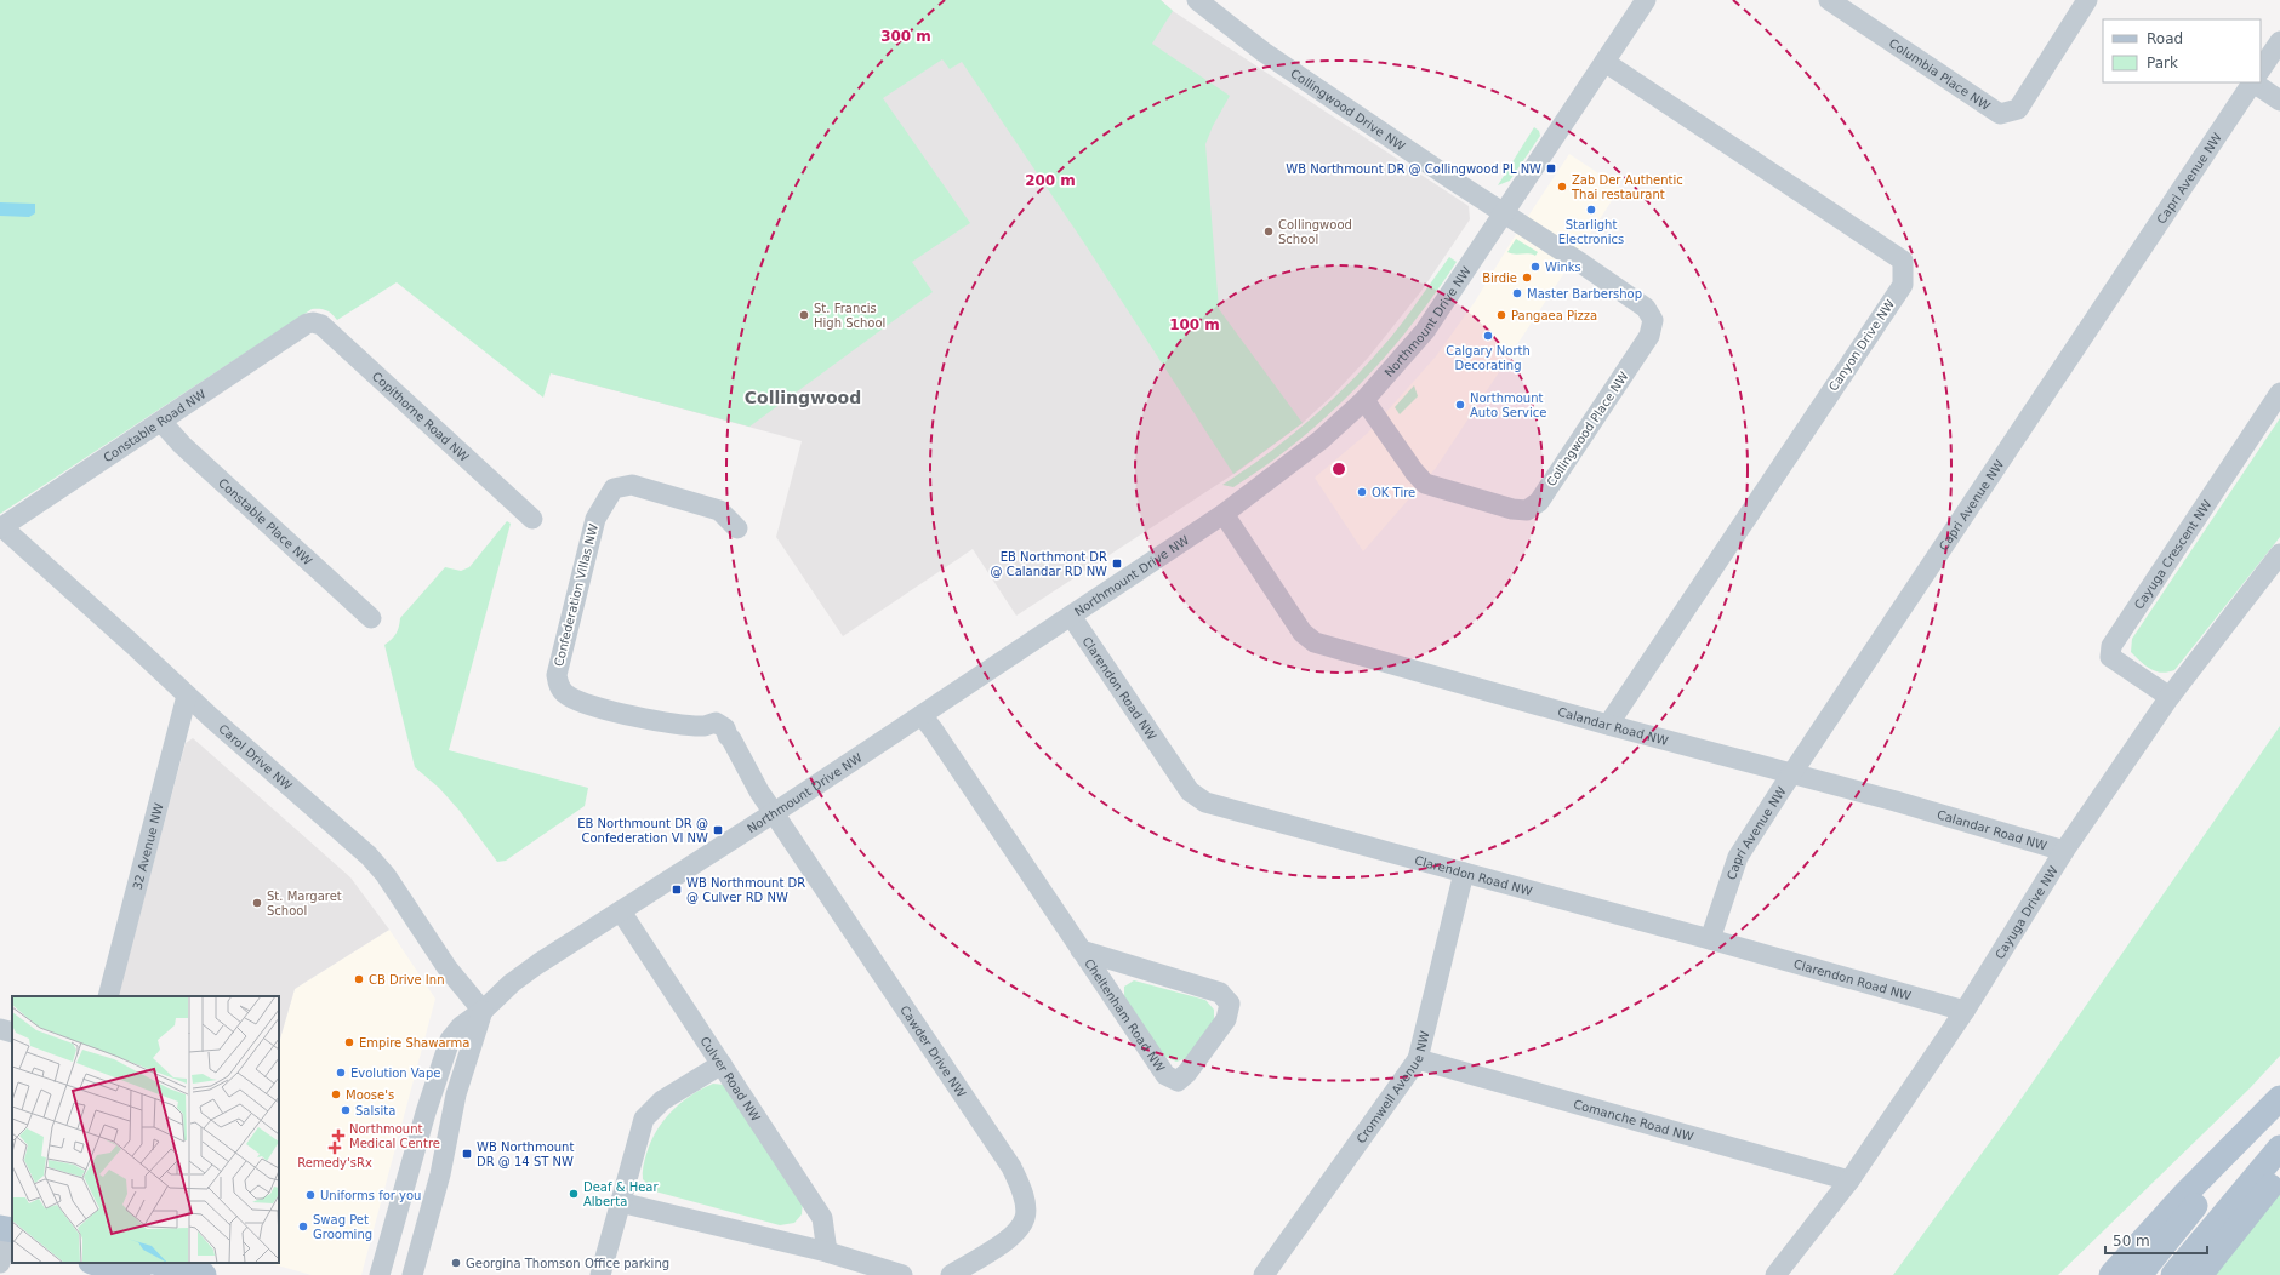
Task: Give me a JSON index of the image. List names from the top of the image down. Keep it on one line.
{"streets":{"street":["Columbia Place NW","Collingwood Drive NW","Capri Avenue NW","Northmount Drive NW","Canyon Drive NW","Copithorne Road NW","Constable Road NW","Collingwood Place NW","Constable Place NW","Cayuga Crescent NW","Confederation Villas NW","Clarendon Road NW","Calandar Road NW","Carol Drive NW","32 Avenue NW","Cayuga Drive NW","Cheltenham Road NW","Cawder Drive NW","Culver Road NW","Cromwell Avenue NW","Comanche Road NW"]},"crossings":[["Collingwood Drive NW","Northmount Drive NW"],["Collingwood Drive NW","Collingwood Place NW"],["Capri Avenue NW","Clarendon Road NW"],["Capri Avenue NW","Calandar Road NW"],["Northmount Drive NW","Canyon Drive NW"],["Northmount Drive NW","Collingwood Place NW"],["Northmount Drive NW","Confederation Villas NW"],["Northmount Drive NW","Clarendon Road NW"],["Northmount Drive NW","Calandar Road NW"],["Northmount Drive NW","Carol Drive NW"],["Northmount Drive NW","Cheltenham Road NW"],["Northmount Drive NW","Cawder Drive NW"],["Northmount Drive NW","Culver Road NW"],["Canyon Drive NW","Calandar Road NW"],["Copithorne Road NW","Constable Road NW"],["Constable Road NW","Constable Place NW"],["Constable Road NW","Carol Drive NW"],["Cayuga Crescent NW","Cayuga Drive NW"],["Confederation Villas NW","Cawder Drive NW"],["Clarendon Road NW","Cayuga Drive NW"],["Clarendon Road NW","Cromwell Avenue NW"],["Calandar Road NW","Cayuga Drive NW"],["Carol Drive NW","32 Avenue NW"],["Cayuga Drive NW","Comanche Road NW"],["Cromwell Avenue NW","Comanche Road NW"]],"districts":["Collingwood"],"places":{"transit":["WB Northmount DR @ Collingwood PL NW","EB Northmont DR @ Calandar RD NW","EB Northmount DR @ Confederation VI NW","WB Northmount DR @ Culver RD NW","WB Northmount DR @ 14 ST NW"],"other":["Zab Der Authentic Thai restaurant","Starlight Electronics","Collingwood School","Winks","Birdie","Master Barbershop","St. Francis High School","Pangaea Pizza","Calgary North Decorating","Northmount Auto Service","OK Tire","St. Margaret School","CB Drive Inn","Empire Shawarma","Evolution Vape","Moose's","Salsita","Deaf & Hear Alberta","Uniforms for you","Swag Pet Grooming","Georgina Thomson Office parking"],"health":["Northmount Medical Centre","Remedy'sRx"]},"legend":["Road","Park"],"scale_bar":"50 m","rings":["300 m","200 m","100 m"]}
